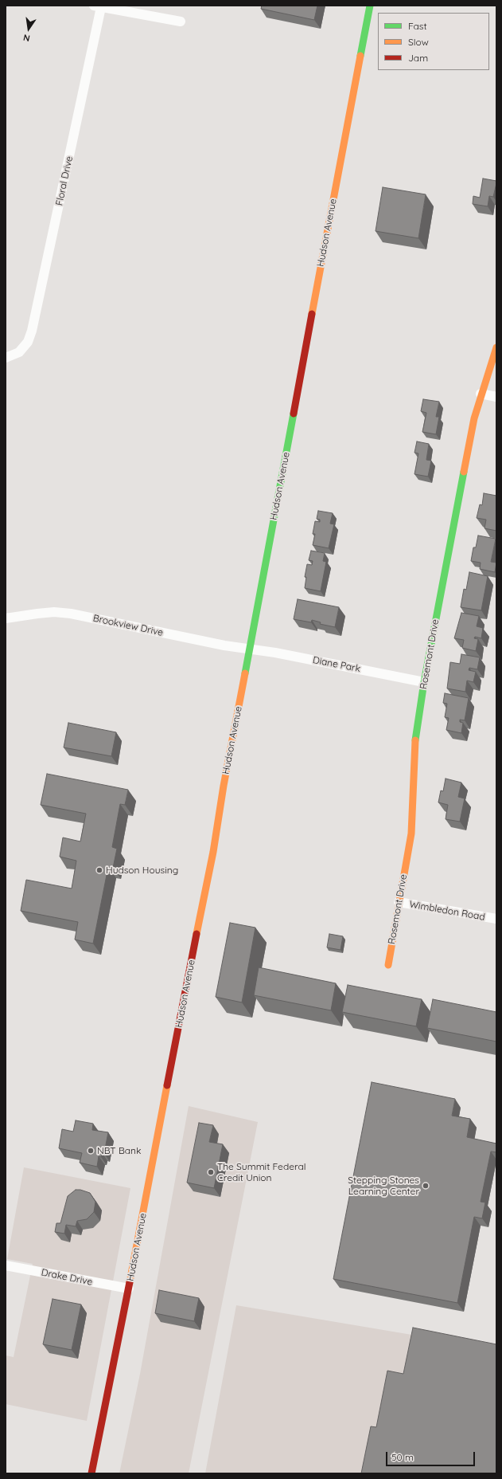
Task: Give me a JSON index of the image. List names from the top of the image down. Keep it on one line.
{"streets":{"main road":["Hudson Avenue","Rosemont Drive"],"street":["Floral Drive","Brookview Drive","Diane Park","Wimbledon Road","Drake Drive"]},"crossings":[["Hudson Avenue","Brookview Drive"],["Hudson Avenue","Diane Park"],["Hudson Avenue","Drake Drive"],["Brookview Drive","Diane Park"],["Rosemont Drive","Diane Park"],["Rosemont Drive","Wimbledon Road"]],"places":["Hudson Housing","NBT Bank","The Summit Federal Credit Union","Stepping Stones Learning Center"],"legend":["Fast","Slow","Jam"],"scale_bar":"50 m","north":"bottom"}
